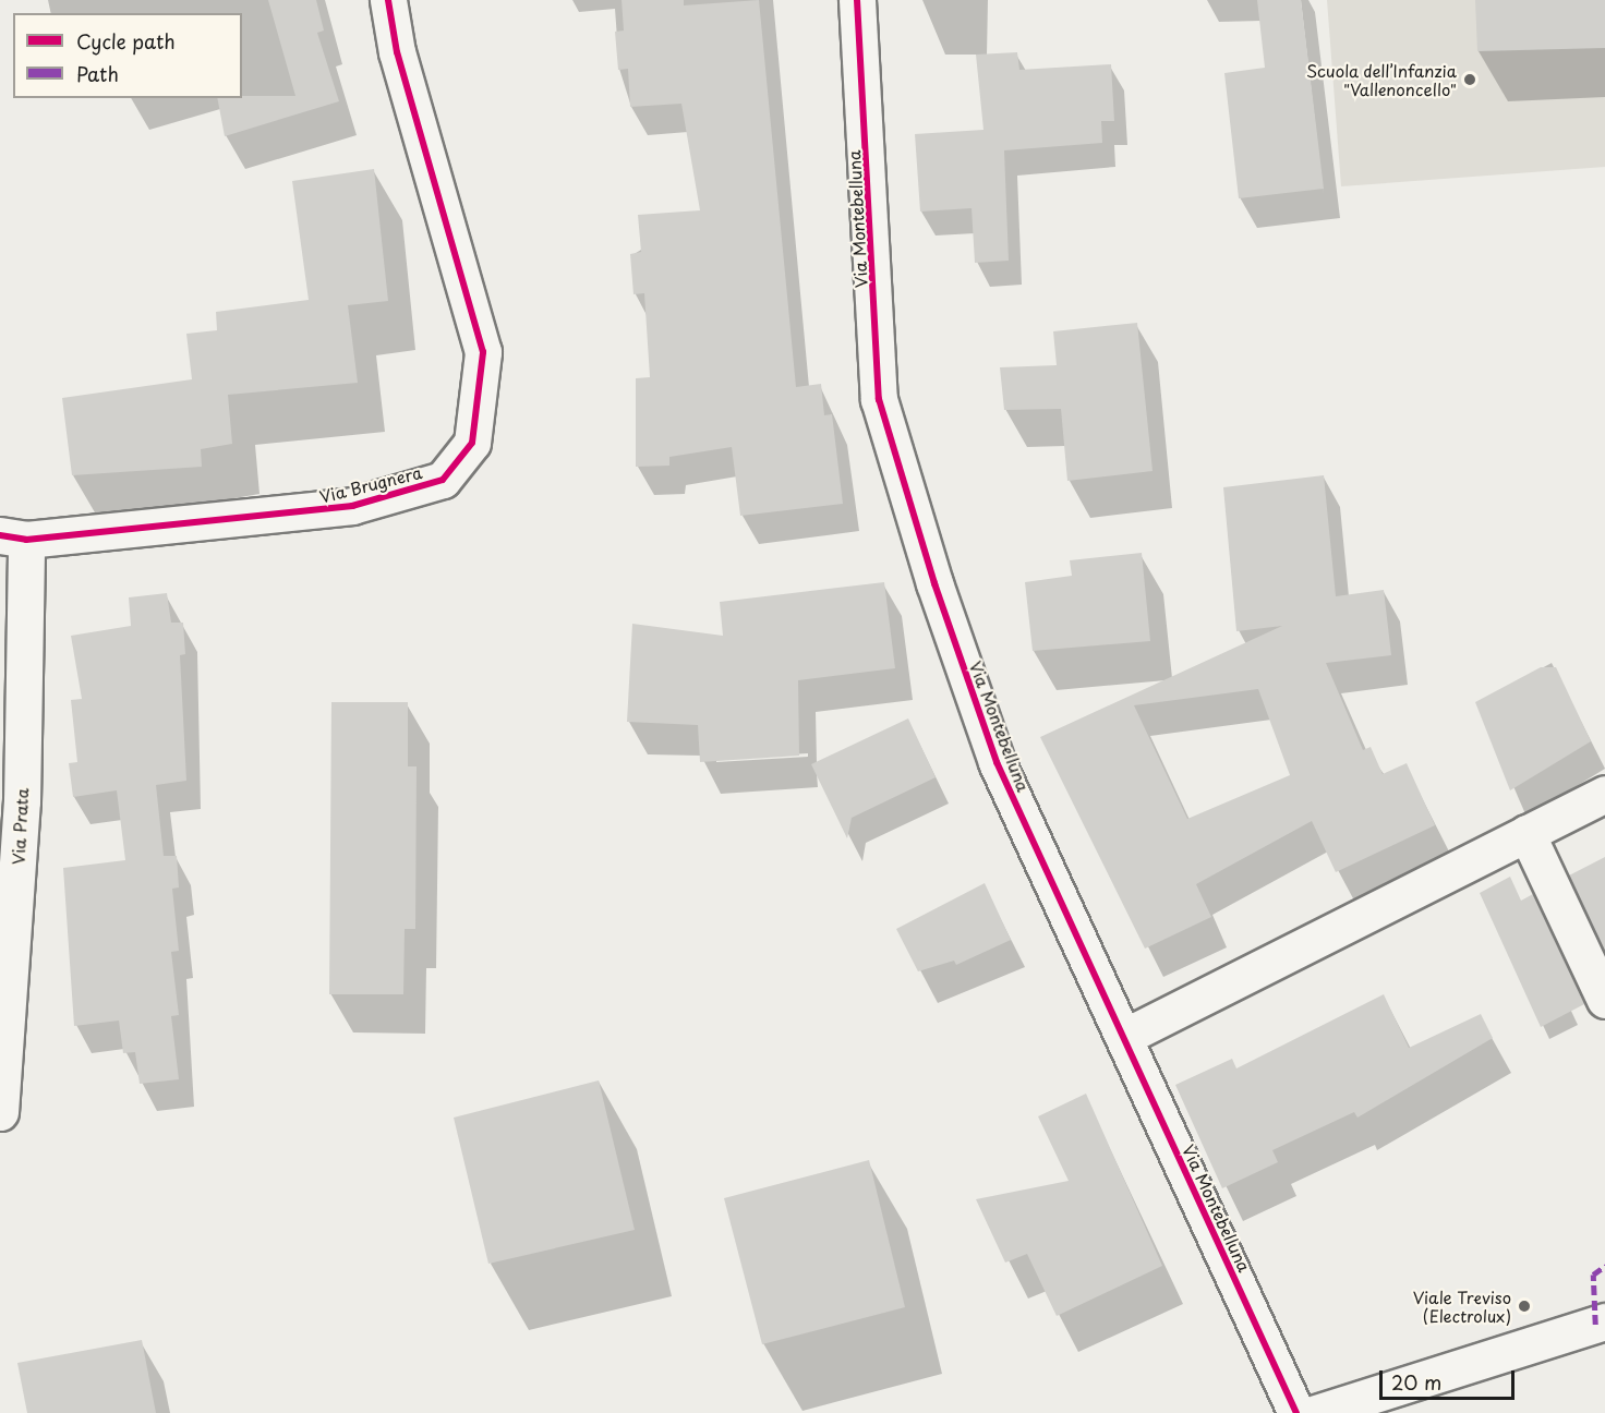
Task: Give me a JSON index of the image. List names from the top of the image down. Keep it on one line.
{"streets":{"street":["Via Montebelluna","Via Brugnera","Via Prata"]},"crossings":[["Via Brugnera","Via Prata"]],"places":["Scuola dell’Infanzia \"Vallenoncello\"","Viale Treviso (Electrolux)"],"legend":["Cycle path","Path"],"scale_bar":"20 m"}
